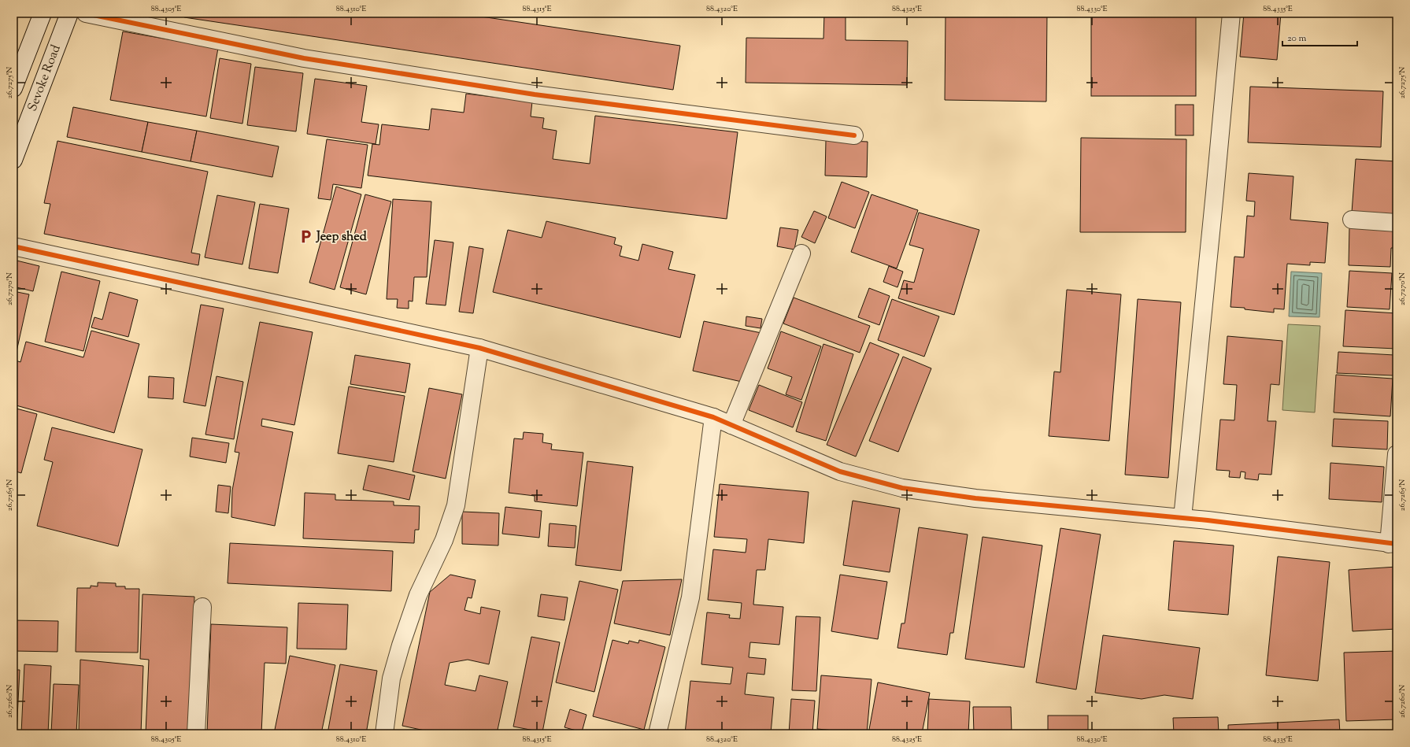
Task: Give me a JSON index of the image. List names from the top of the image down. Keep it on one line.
{"streets":{"street":["Sevoke Road"]},"places":{"parking":["Jeep shed"]},"scale_bar":"20 m","coordinates":["88.4305°E","88.4310°E","88.4315°E","88.4320°E","88.4325°E","88.4330°E","88.4335°E","26.7275°N","26.7270°N","26.7265°N","26.7260°N"]}
